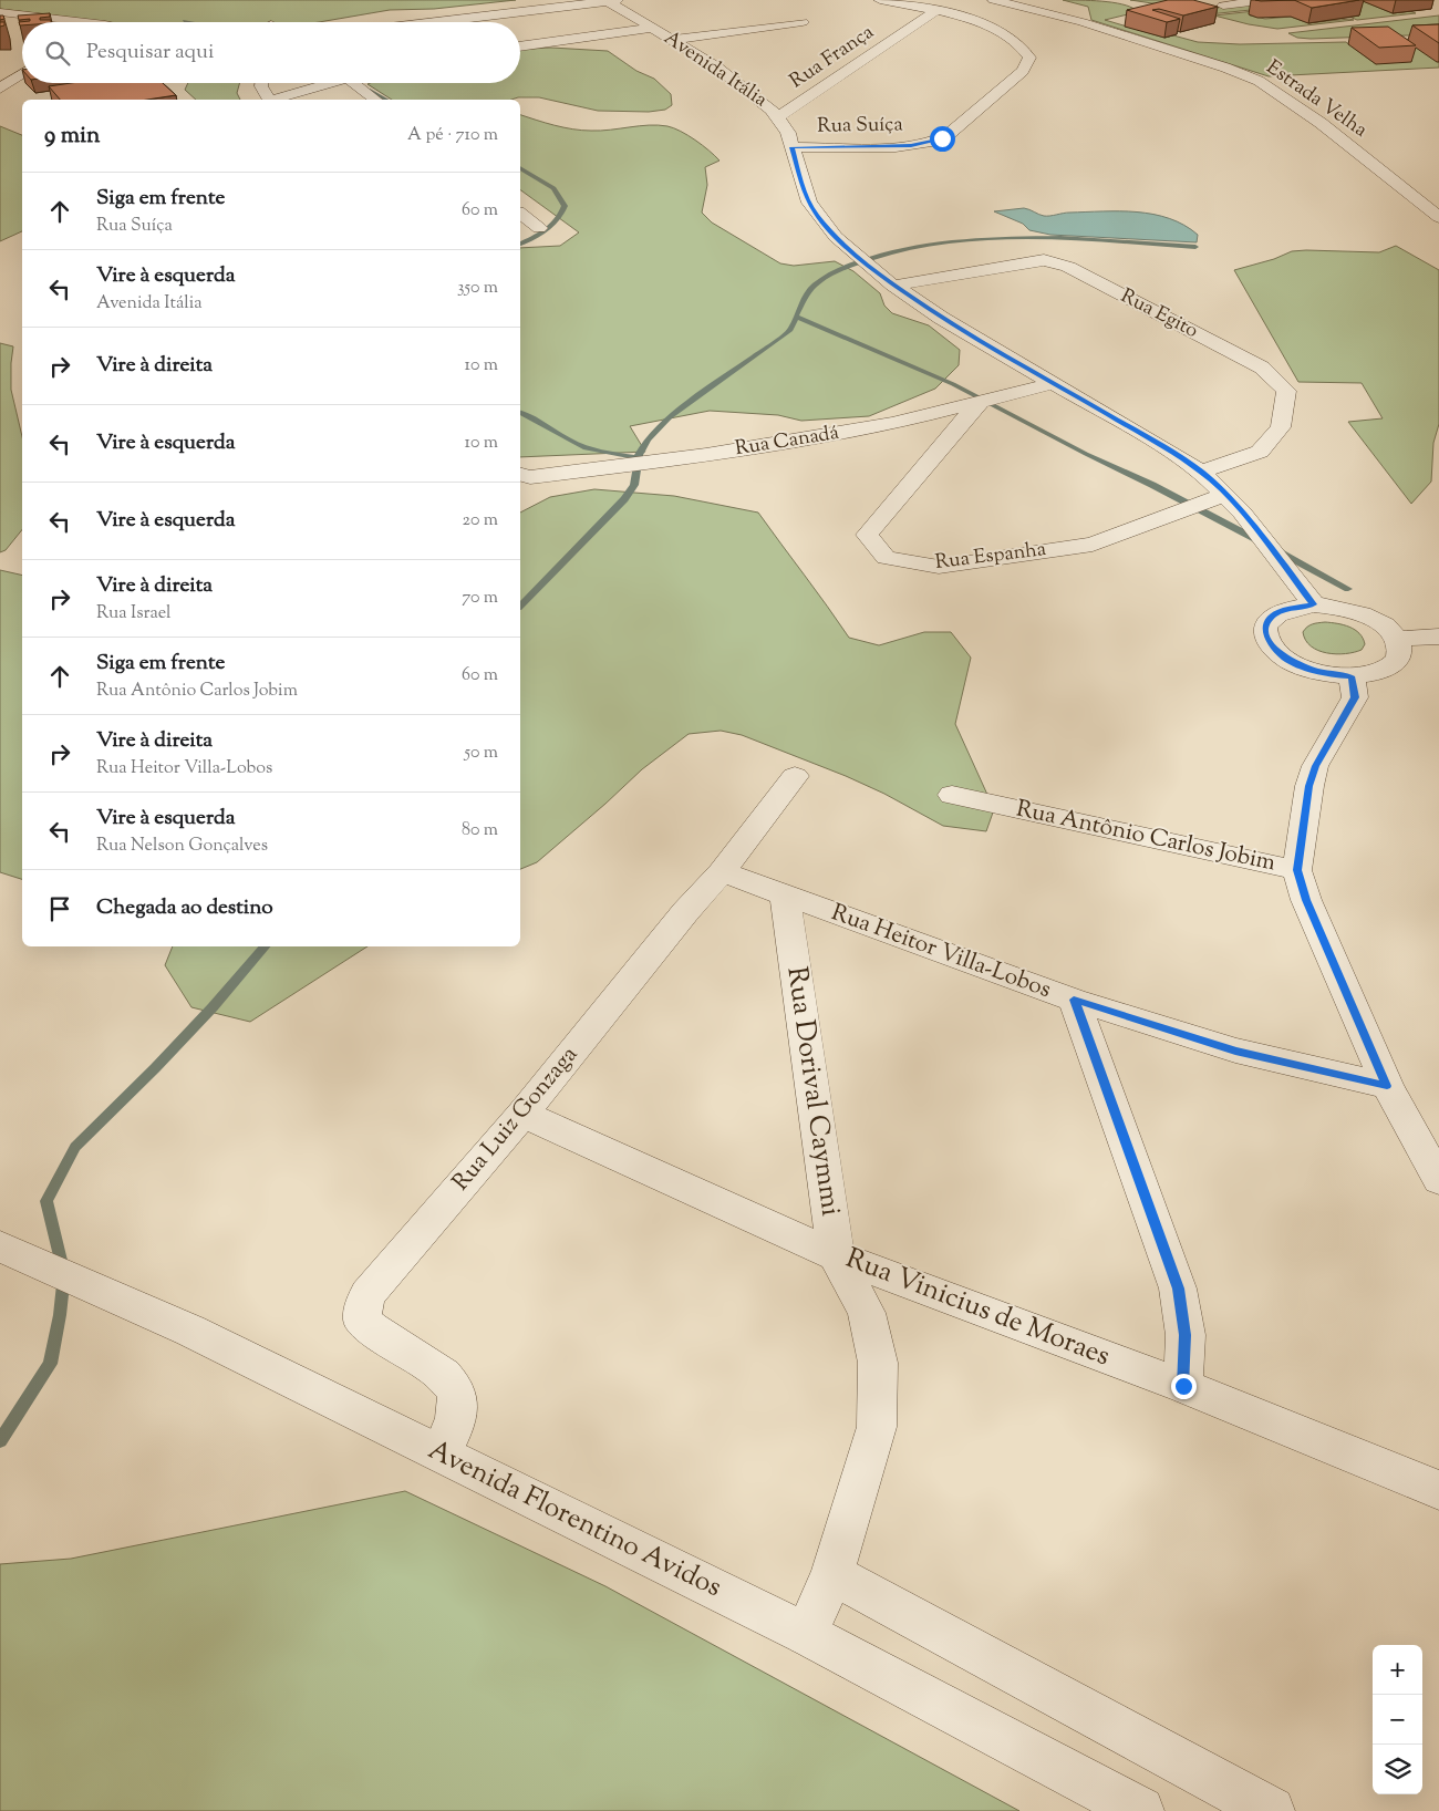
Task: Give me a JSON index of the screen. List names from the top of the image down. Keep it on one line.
{"streets":{"street":["Rua França","Avenida Itália","Estrada Velha","Rua Suíça","Rua Egito","Rua Canadá","Rua Espanha","Rua Antônio Carlos Jobim","Rua Heitor Villa-Lobos","Rua Dorival Caymmi","Rua Luiz Gonzaga","Rua Vinicius de Moraes","Avenida Florentino Avidos"]},"crossings":[["Rua França","Avenida Itália"],["Rua França","Rua Suíça"],["Avenida Itália","Rua Suíça"],["Avenida Itália","Rua Egito"],["Avenida Itália","Rua Canadá"],["Avenida Itália","Rua Espanha"],["Rua Canadá","Rua Espanha"],["Rua Antônio Carlos Jobim","Rua Heitor Villa-Lobos"],["Rua Heitor Villa-Lobos","Rua Dorival Caymmi"],["Rua Heitor Villa-Lobos","Rua Luiz Gonzaga"],["Rua Dorival Caymmi","Rua Vinicius de Moraes"],["Rua Dorival Caymmi","Avenida Florentino Avidos"],["Rua Luiz Gonzaga","Rua Vinicius de Moraes"],["Rua Luiz Gonzaga","Avenida Florentino Avidos"]],"page":{"search":"Pesquisar aqui","heading":["9 min","A pé · 710 m"],"list":[["Siga em frente","Rua Suíça","60 m"],["Vire à esquerda","Avenida Itália","350 m"],["Vire à direita","10 m"],["Vire à esquerda","10 m"],["Vire à esquerda","20 m"],["Vire à direita","Rua Israel","70 m"],["Siga em frente","Rua Antônio Carlos Jobim","60 m"],["Vire à direita","Rua Heitor Villa-Lobos","50 m"],["Vire à esquerda","Rua Nelson Gonçalves","80 m"],"Chegada ao destino"],"map_buttons":["+","−"]}}
